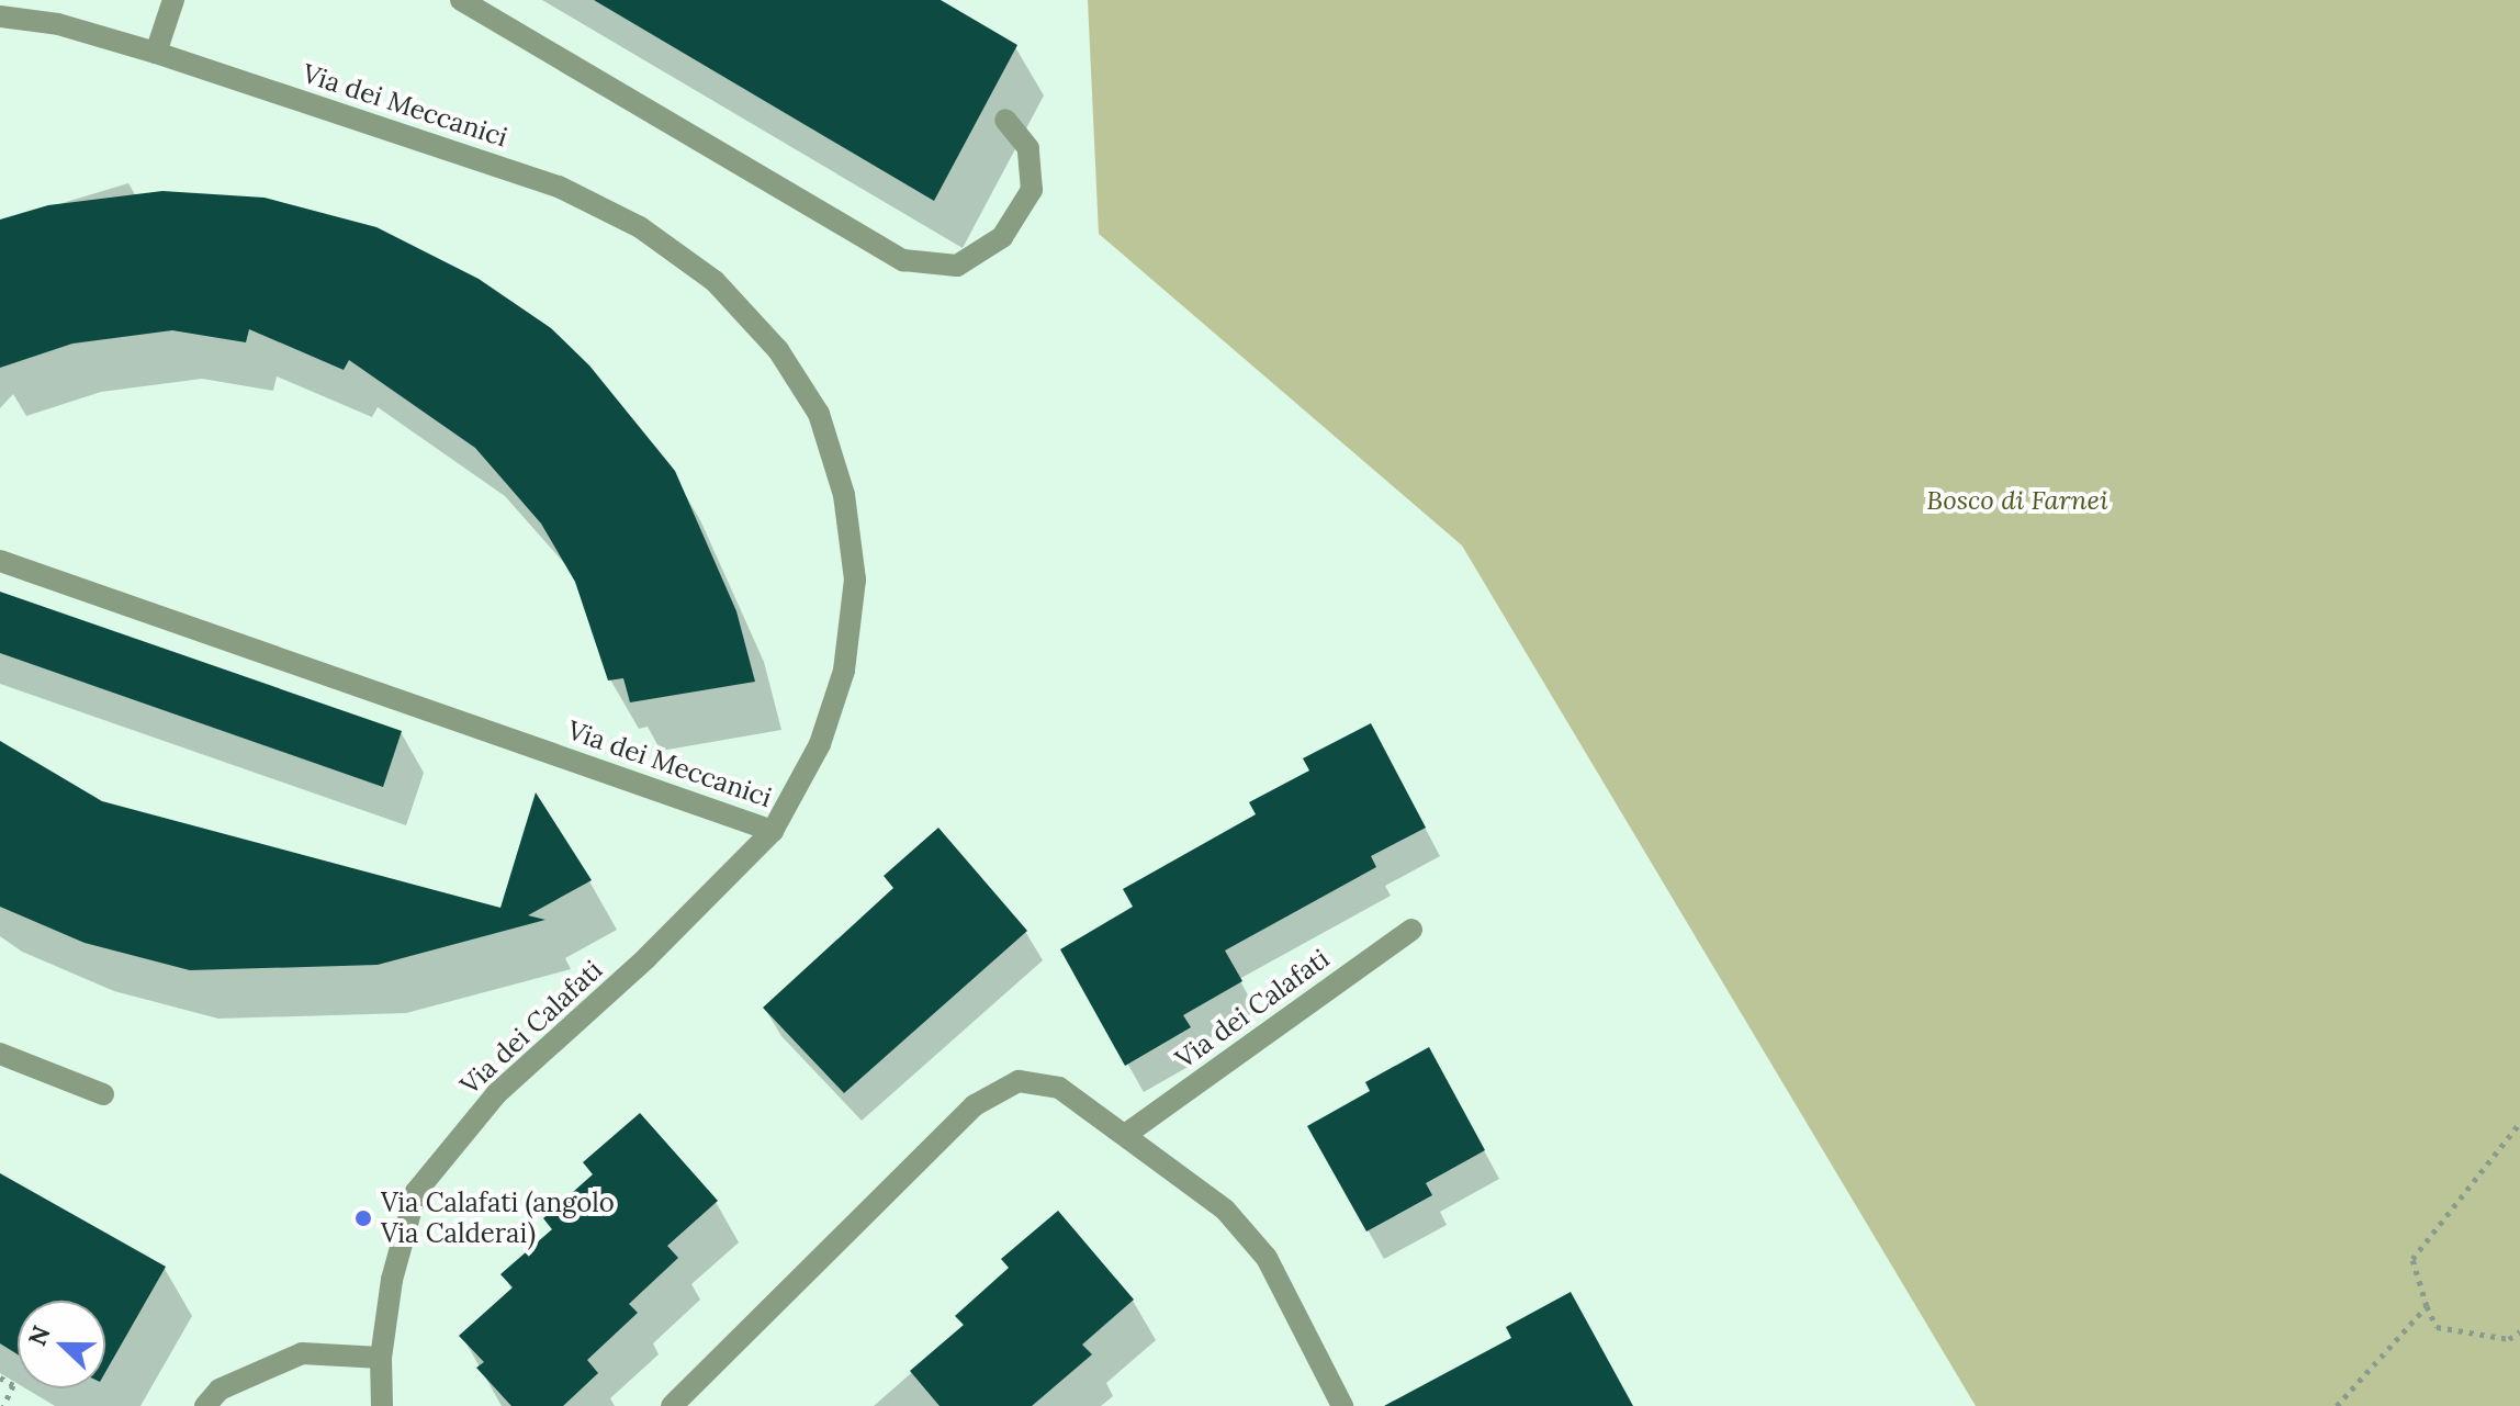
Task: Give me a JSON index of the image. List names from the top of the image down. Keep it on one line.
{"streets":{"street":["Via dei Meccanici","Via dei Calafati"]},"crossings":[["Via dei Meccanici","Via dei Calafati"]],"parks":["Bosco di Farnei"],"places":["Via Calafati (angolo Via Calderai)"],"north":"left"}
